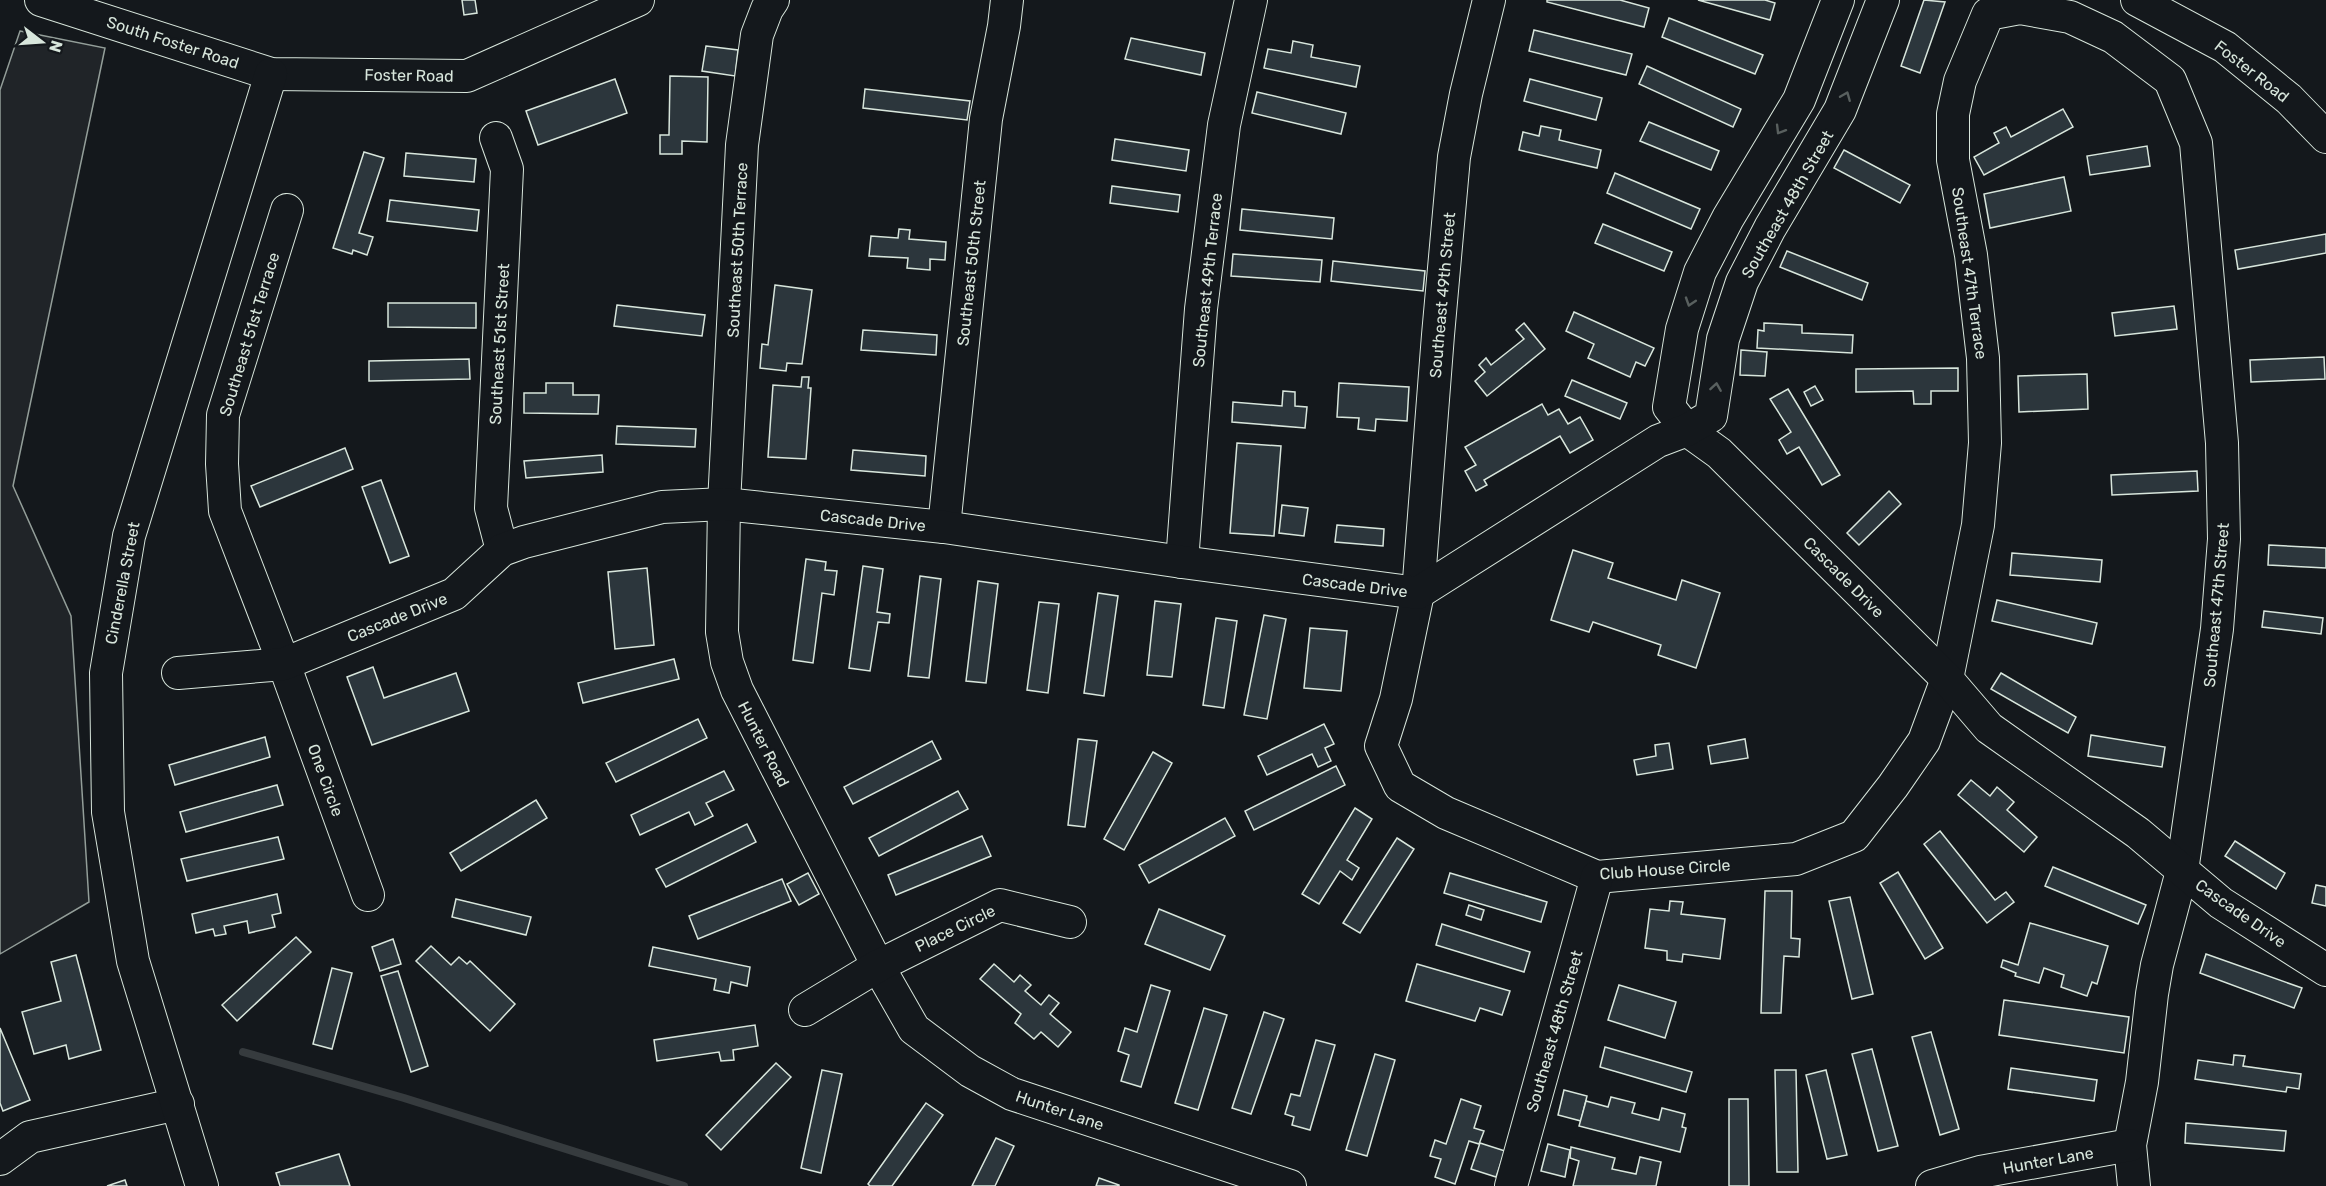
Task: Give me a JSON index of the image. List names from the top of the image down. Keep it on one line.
{"streets":{"street":["South Foster Road","Foster Road","Southeast 48th Street","Southeast 50th Terrace","Southeast 50th Street","Southeast 47th Terrace","Southeast 49th Terrace","Southeast 49th Street","Southeast 51st Terrace","Southeast 51st Street","Cascade Drive","Cinderella Street","Southeast 47th Street","Hunter Road","One Circle","Club House Circle","Place Circle","Hunter Lane"]},"crossings":[["South Foster Road","Foster Road"],["South Foster Road","Cinderella Street"],["Foster Road","Cinderella Street"],["Southeast 48th Street","Cascade Drive"],["Southeast 48th Street","Club House Circle"],["Southeast 50th Terrace","Cascade Drive"],["Southeast 50th Terrace","Hunter Road"],["Southeast 50th Street","Cascade Drive"],["Southeast 47th Terrace","Cascade Drive"],["Southeast 47th Terrace","Southeast 47th Street"],["Southeast 47th Terrace","Club House Circle"],["Southeast 49th Terrace","Cascade Drive"],["Southeast 49th Street","Cascade Drive"],["Southeast 49th Street","Club House Circle"],["Southeast 51st Terrace","Cascade Drive"],["Southeast 51st Terrace","One Circle"],["Southeast 51st Street","Cascade Drive"],["Cascade Drive","Southeast 47th Street"],["Cascade Drive","Hunter Road"],["Cascade Drive","One Circle"],["Cascade Drive","Club House Circle"],["Southeast 47th Street","Hunter Lane"],["Hunter Road","Place Circle"],["Hunter Road","Hunter Lane"],["Place Circle","Hunter Lane"]],"north":"right"}
